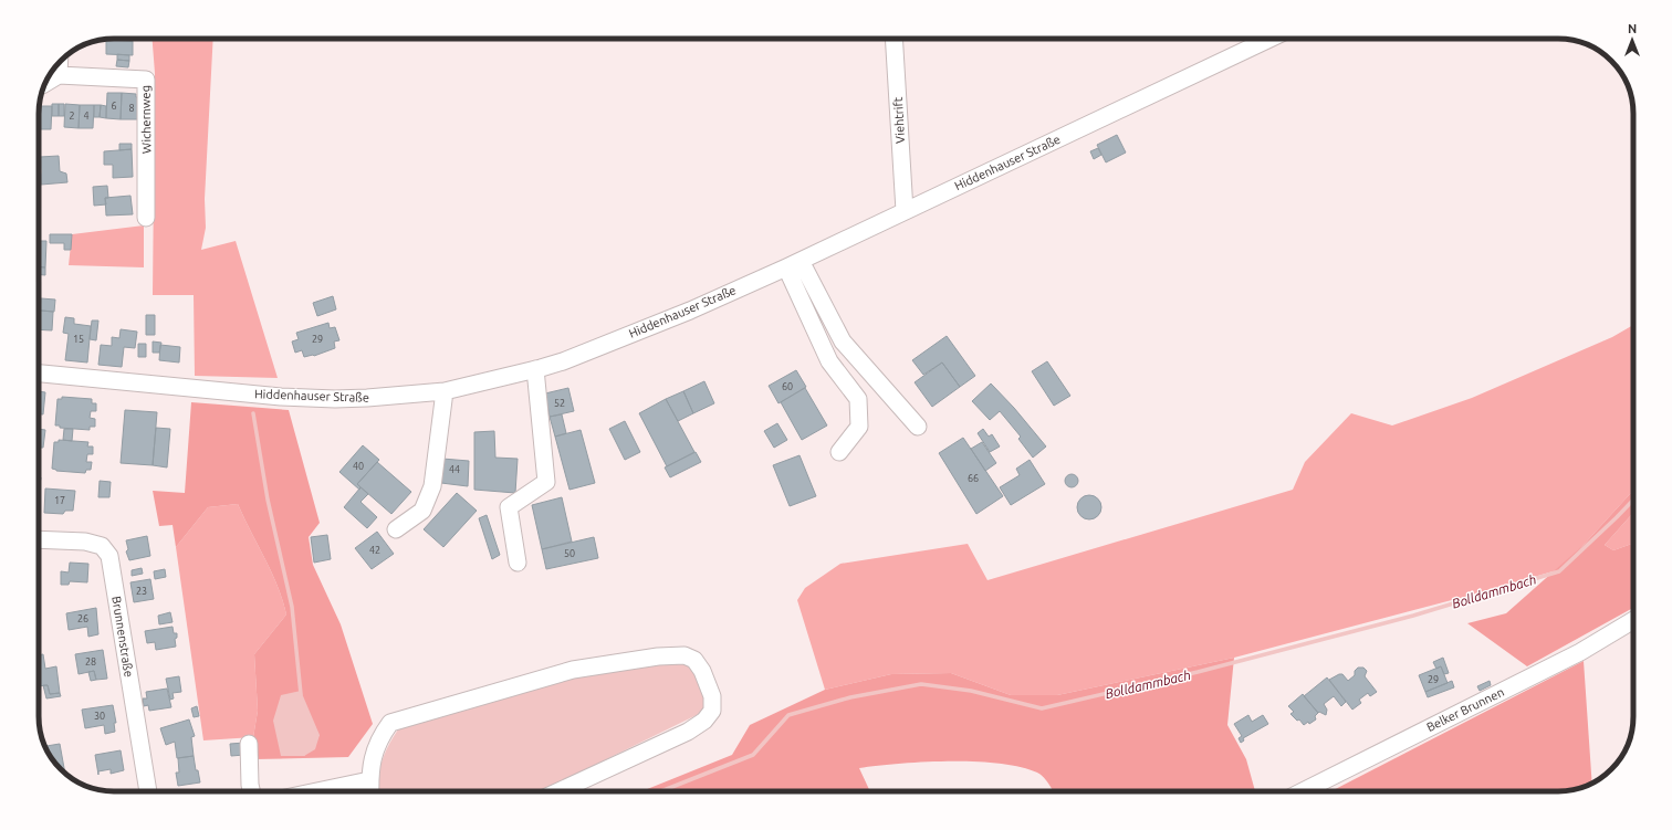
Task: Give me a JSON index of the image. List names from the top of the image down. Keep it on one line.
{"streets":{"street":["Wichernweg","Viehtrift","Hiddenhauser Straße","Brunnenstraße","Belker Brunnen"]},"crossings":[["Viehtrift","Hiddenhauser Straße"]],"water":["Bolldammbach"],"house_numbers":["6","8","2","4","15","29","60","52","40","44","66","17","42","50","23","26","28","29","30"],"north":"top"}
